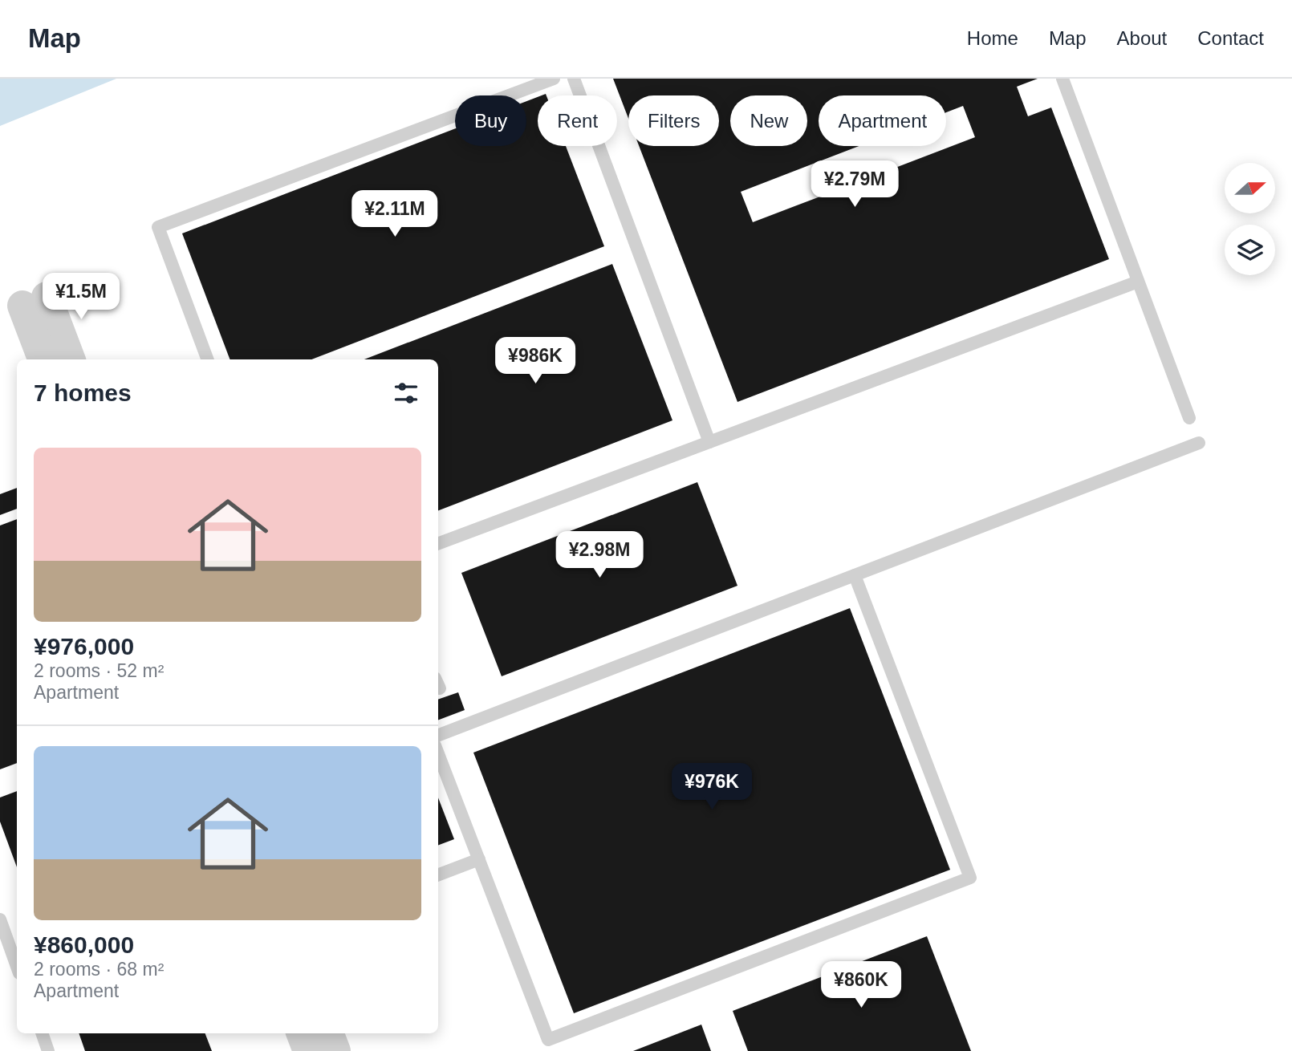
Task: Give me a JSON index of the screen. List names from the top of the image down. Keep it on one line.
{"north":"right","page":{"header":"Map","nav":["Home","Map","About","Contact"],"chip":["Buy","Rent","Filters","New","Apartment"],"price":["¥2.79M","¥2.11M","¥1.5M","¥986K","¥2.98M","¥976K","¥860K"],"heading":"7 homes","list":[{"name":"¥976,000","note":"2 rooms · 52 m² · Apartment"},{"name":"¥860,000","note":"2 rooms · 68 m² · Apartment"}]}}
